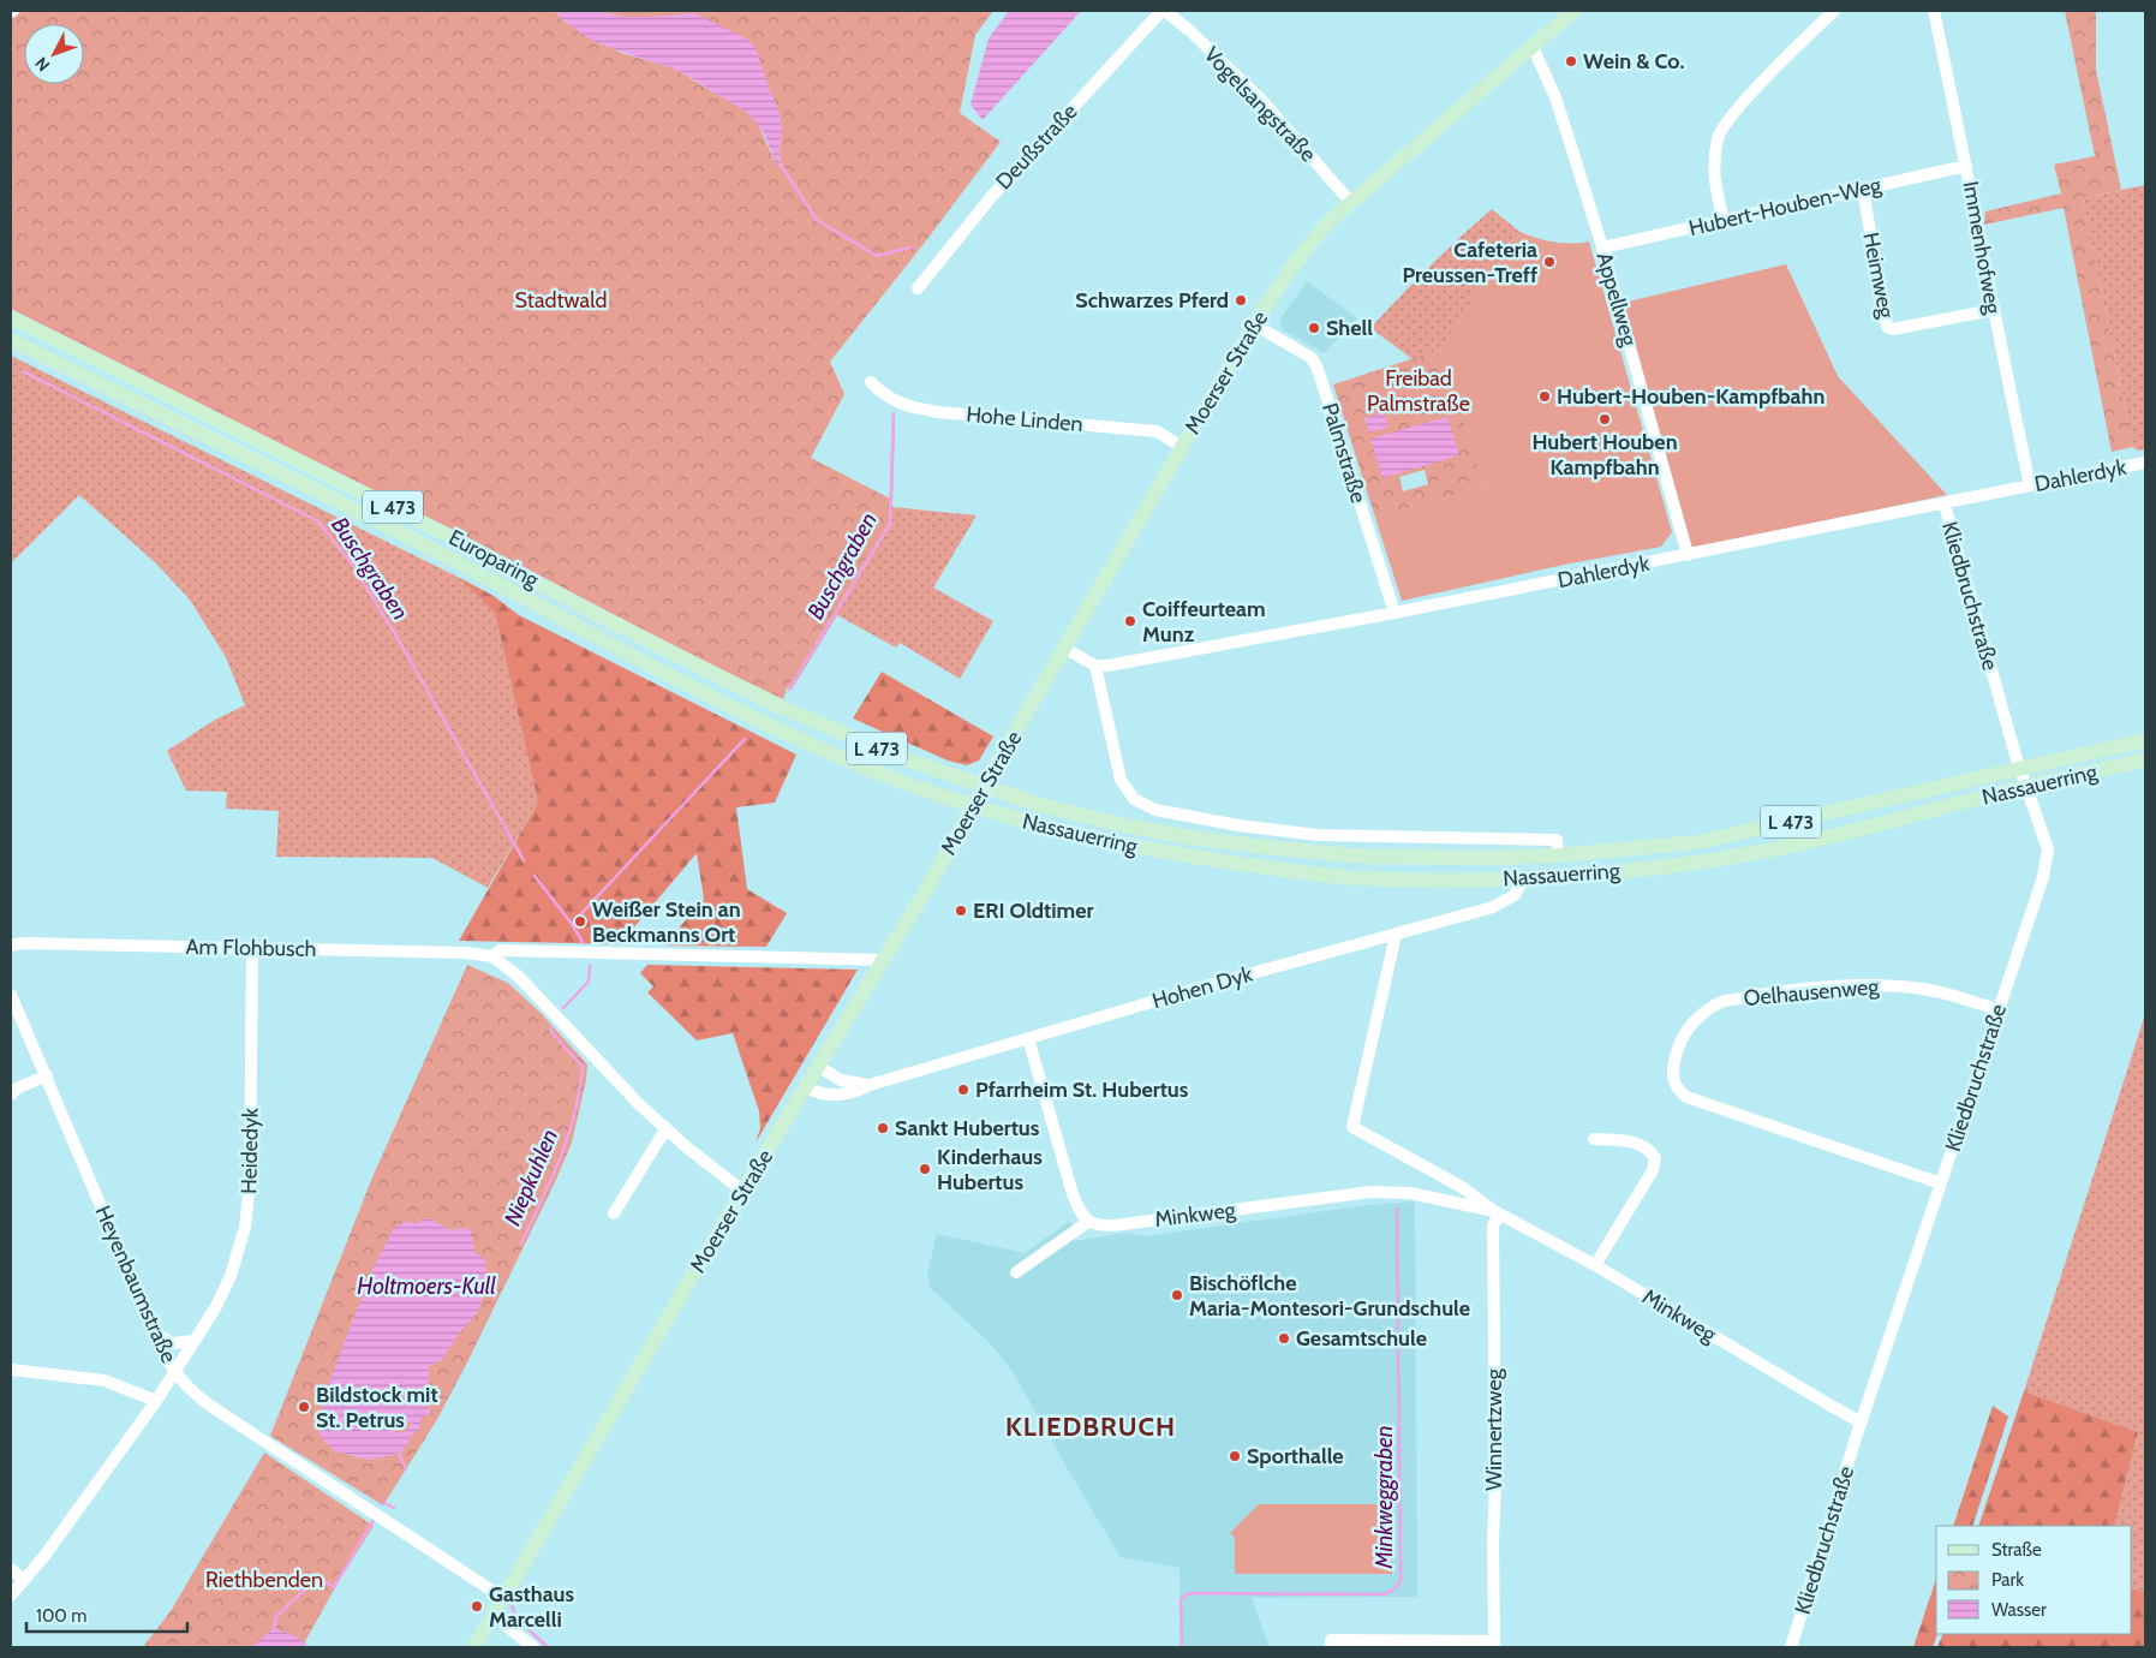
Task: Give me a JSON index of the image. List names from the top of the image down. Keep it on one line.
{"streets":{"main road":["Moerser Straße","L 473","Europaring","Nassauerring"],"street":["Vogelsangstraße","Deußstraße","Hubert-Houben-Weg","Immenhofweg","Heimweg","Appellweg","Hohe Linden","Palmstraße","Dahlerdyk","Kliedbruchstraße","Am Flohbusch","Hohen Dyk","Oelhausenweg","Heidedyk","Minkweg","Heyenbaumstraße","Winnertzweg"]},"crossings":[["Vogelsangstraße","Deußstraße"],["Vogelsangstraße","Moerser Straße"],["Hubert-Houben-Weg","Immenhofweg"],["Hubert-Houben-Weg","Heimweg"],["Hubert-Houben-Weg","Appellweg"],["Immenhofweg","Heimweg"],["Immenhofweg","Dahlerdyk"],["Appellweg","Moerser Straße"],["Appellweg","Dahlerdyk"],["Moerser Straße","Hohe Linden"],["Moerser Straße","Palmstraße"],["Moerser Straße","Europaring"],["Moerser Straße","Nassauerring"],["Moerser Straße","Am Flohbusch"],["Moerser Straße","Hohen Dyk"],["Moerser Straße","Heyenbaumstraße"],["Palmstraße","Dahlerdyk"],["Dahlerdyk","Kliedbruchstraße"],["Dahlerdyk","Nassauerring"],["Europaring","Nassauerring"],["Kliedbruchstraße","Nassauerring"],["Kliedbruchstraße","Oelhausenweg"],["Kliedbruchstraße","Minkweg"],["Nassauerring","Hohen Dyk"],["Am Flohbusch","Heidedyk"],["Hohen Dyk","Minkweg"],["Heidedyk","Heyenbaumstraße"],["Minkweg","Winnertzweg"]],"districts":["KLIEDBRUCH"],"water":["Buschgraben","Niepkuhlen","Holtmoers-Kull","Minkweggraben"],"parks":["Stadtwald","Freibad Palmstraße","Riethbenden"],"places":["Wein & Co.","Cafeteria Preussen-Treff","Schwarzes Pferd","Shell","Hubert-Houben-Kampfbahn","Hubert Houben Kampfbahn","Coiffeurteam Munz","ERI Oldtimer","Weißer Stein an Beckmanns Ort","Pfarrheim St. Hubertus","Sankt Hubertus","Kinderhaus Hubertus","Bischöflche Maria-Montesori-Grundschule","Gesamtschule","Bildstock mit St. Petrus","Sporthalle","Gasthaus Marcelli"],"legend":["Straße","Park","Wasser"],"scale_bar":"100 m","north":"bottom left"}
